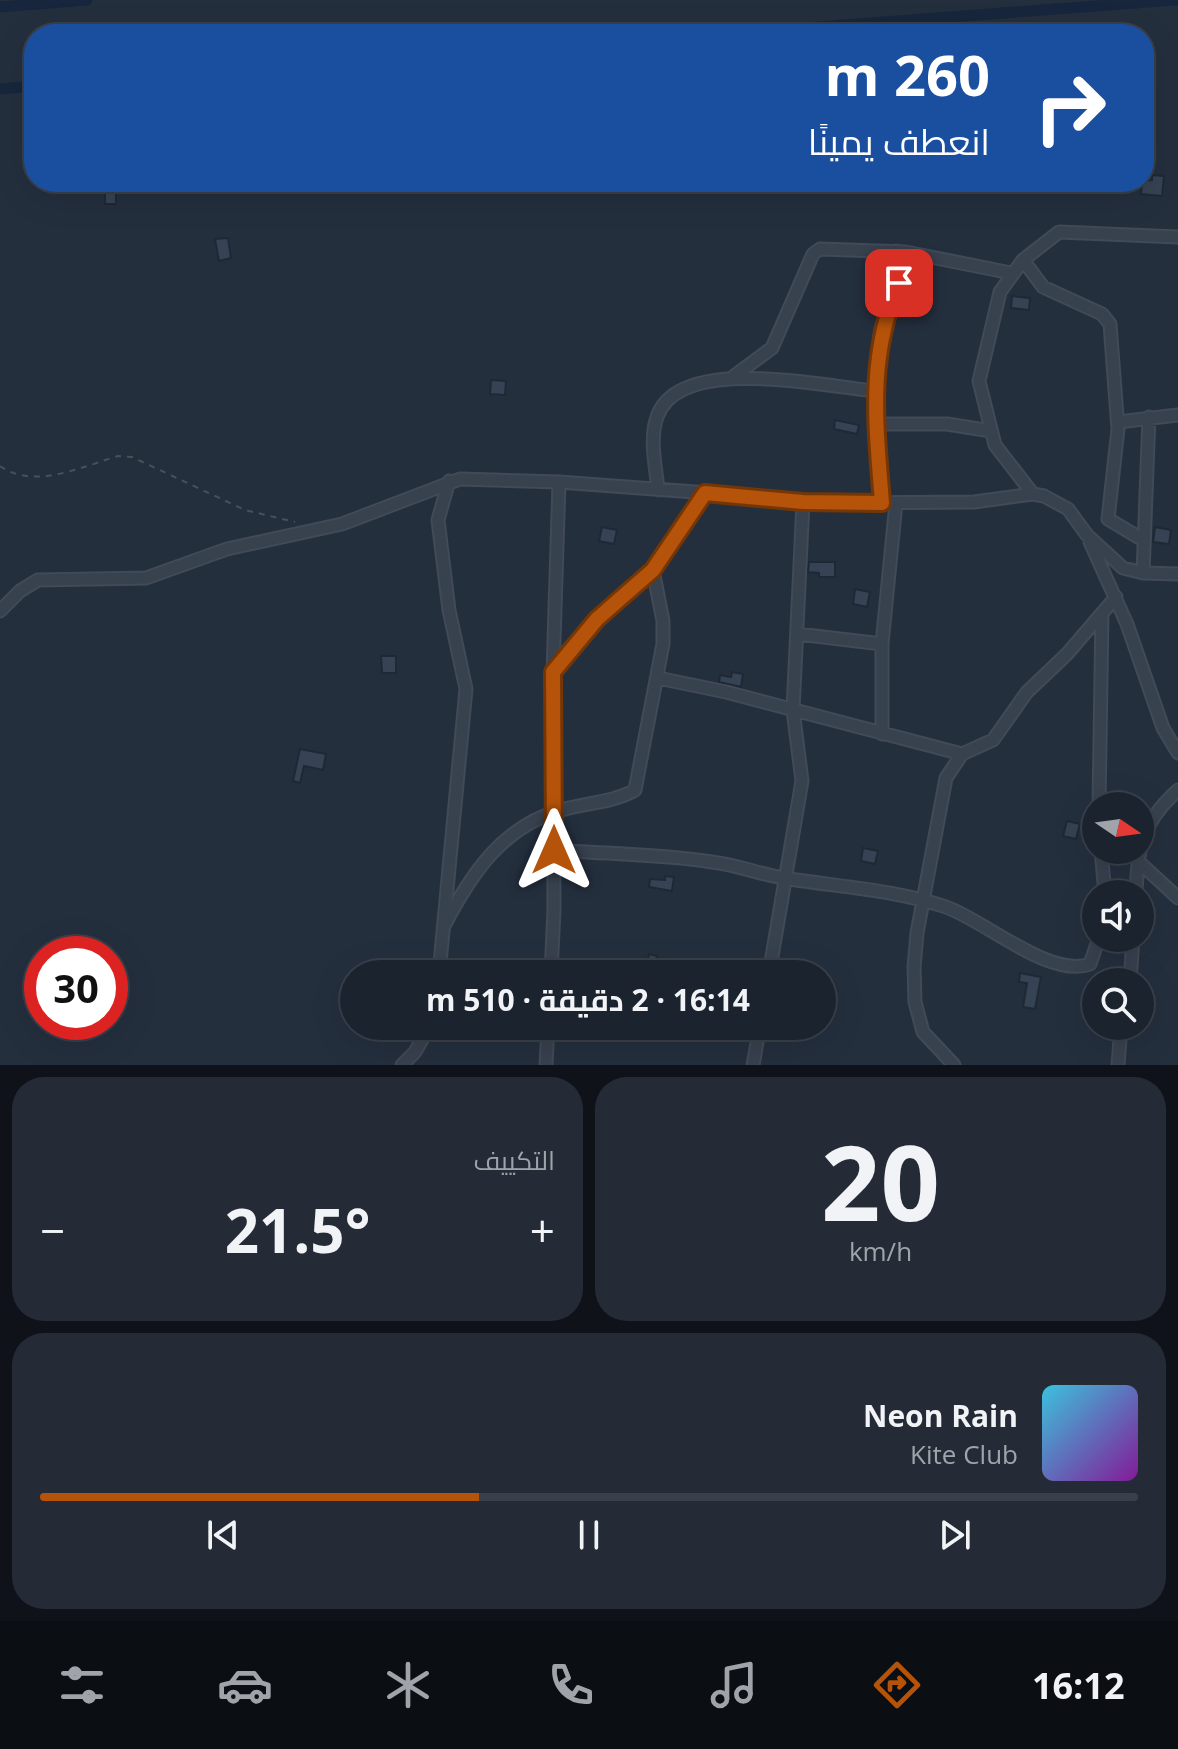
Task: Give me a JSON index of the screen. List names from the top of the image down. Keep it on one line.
{"north":"right","page":{"turn":["260 m","انعطف يمينًا"],"limit":"30","trip":"16:14 · 2 دقيقة · 510 m","tile":[["20","km/h"],"التكييف"],"heat":["−","21.5°","+"],"song":["Neon Rain","Kite Club"],"tabs":"16:12"}}
